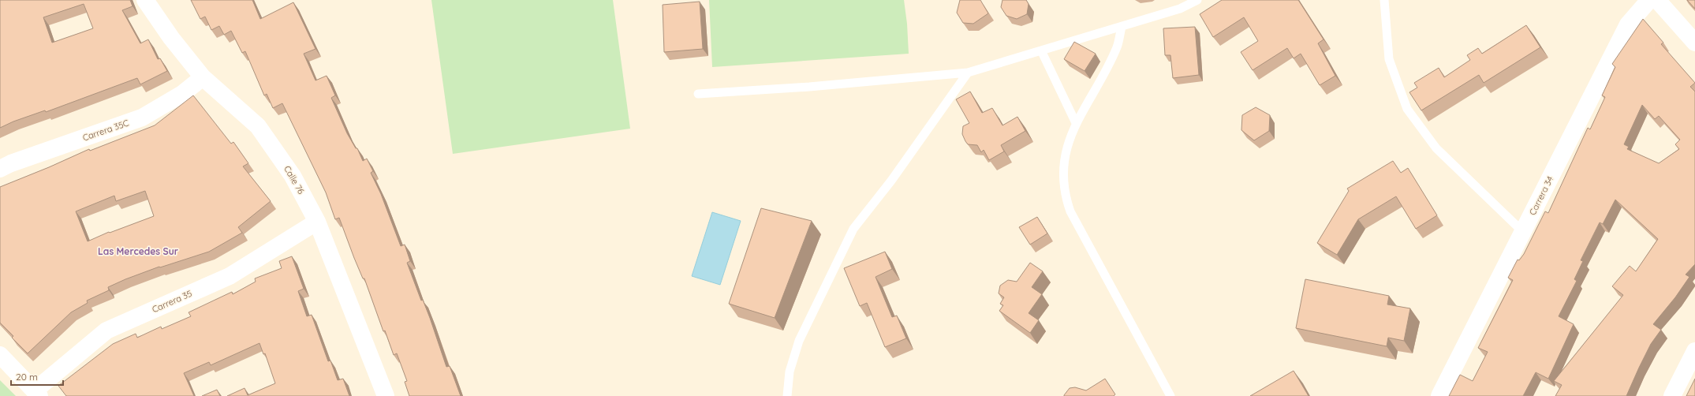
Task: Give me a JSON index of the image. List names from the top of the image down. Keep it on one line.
{"streets":{"street":["Carrera 35C","Calle 76","Carrera 34","Carrera 35"]},"crossings":[["Carrera 35C","Calle 76"],["Calle 76","Carrera 35"]],"districts":["Las Mercedes Sur"],"scale_bar":"20 m"}
